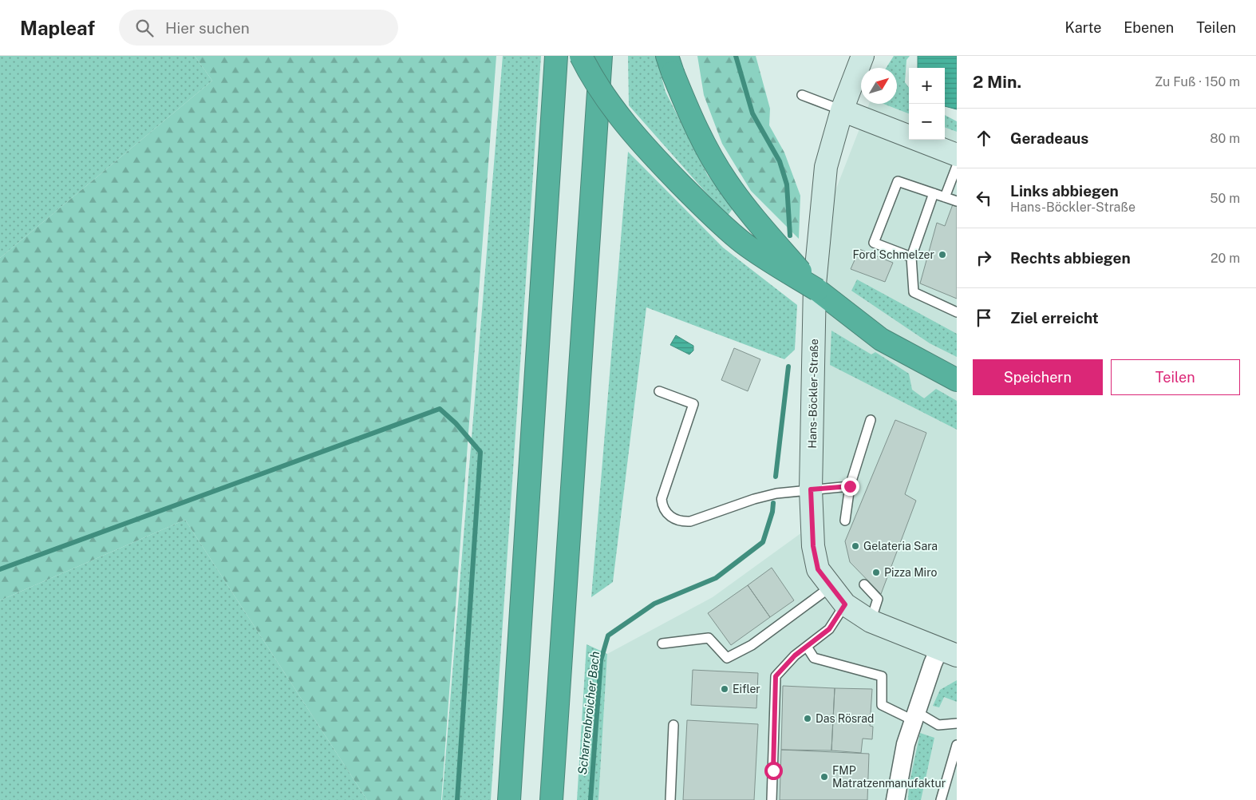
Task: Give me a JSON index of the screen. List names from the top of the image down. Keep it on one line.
{"streets":{"street":["Hans-Böckler-Straße"]},"water":["Scharrenbroicher Bach"],"places":["Ford Schmelzer","Gelateria Sara","Pizza Miro","Eifler","Das Rösrad","FMP Matratzenmanufaktur"],"north":"top right","page":{"header":"Mapleaf","search":"Hier suchen","nav":["Karte","Ebenen","Teilen"],"heading":["2 Min.","Zu Fuß · 150 m"],"map_buttons":["+","−"],"list":[["Geradeaus","80 m"],["Links abbiegen","Hans-Böckler-Straße","50 m"],["Rechts abbiegen","20 m"],"Ziel erreicht"],"buttons":["Speichern","Teilen"]}}
